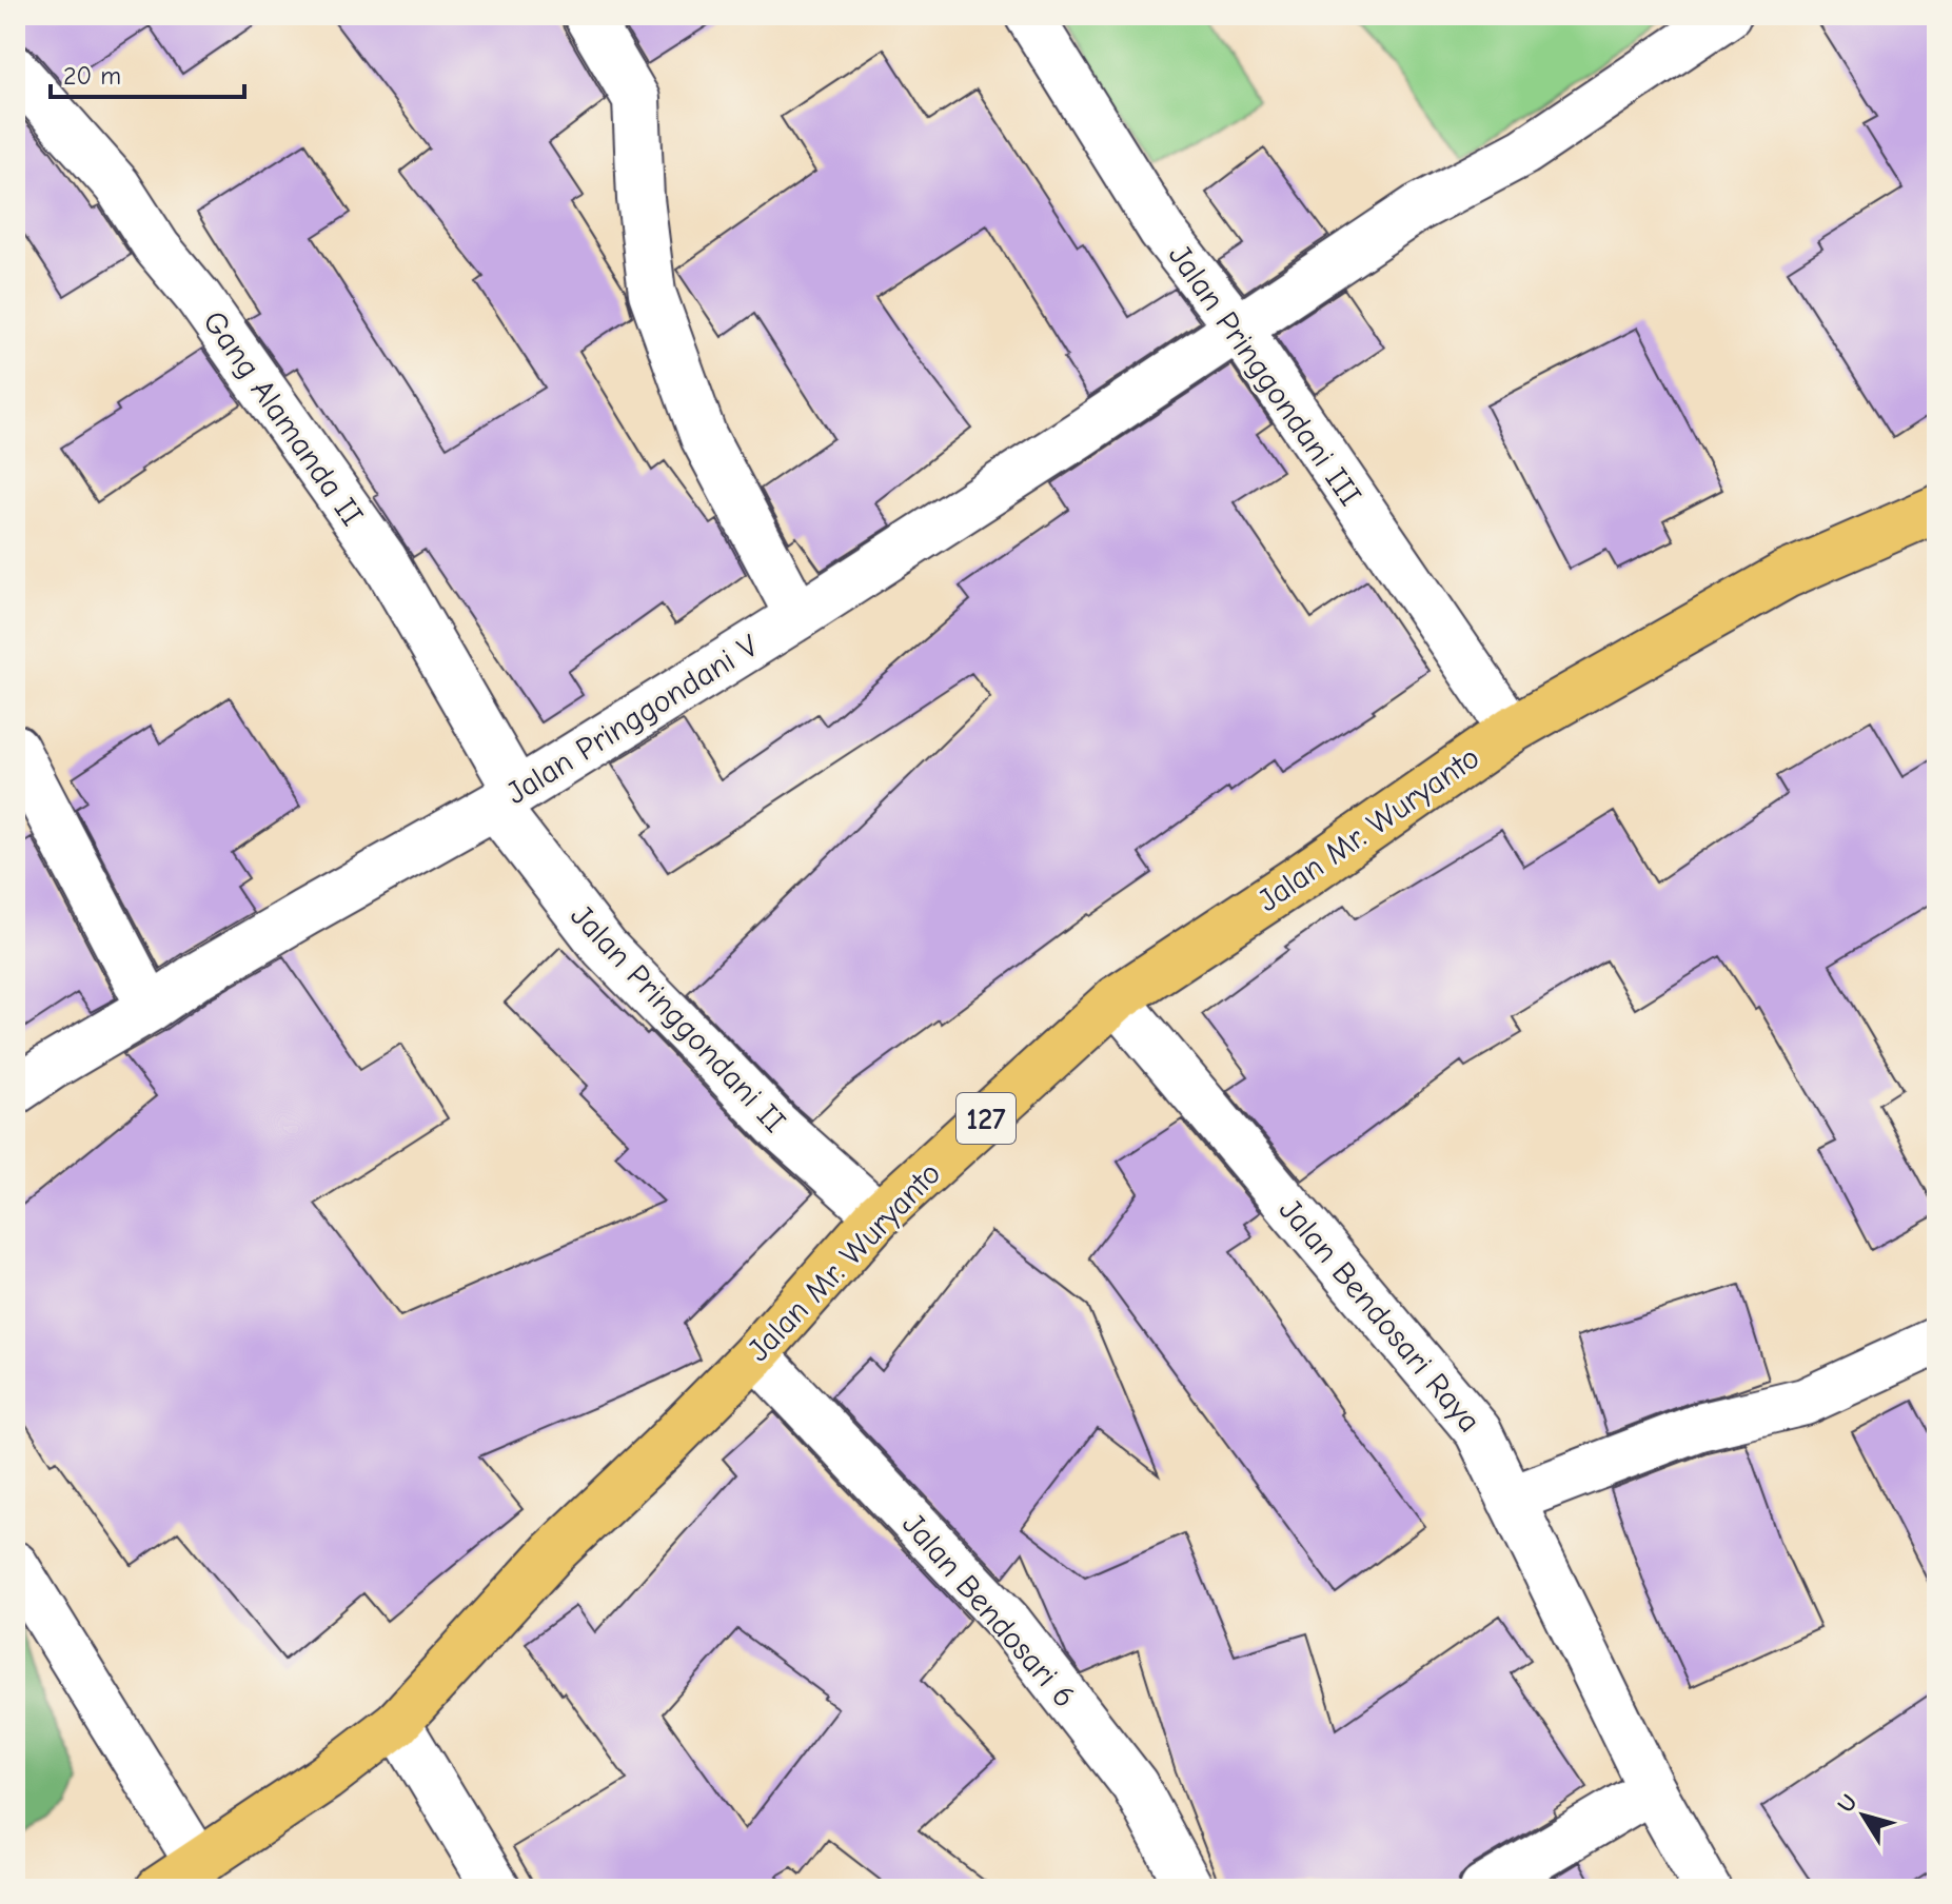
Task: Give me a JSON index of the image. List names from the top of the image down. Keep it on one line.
{"streets":{"main road":["Jalan Mr. Wuryanto","127"],"street":["Jalan Pringgondani III","Gang Alamanda II","Jalan Pringgondani V","Jalan Pringgondani II","Jalan Bendosari Raya","Jalan Bendosari 6"]},"crossings":[["Jalan Pringgondani III","Jalan Pringgondani V"],["Jalan Pringgondani III","Jalan Mr. Wuryanto"],["Gang Alamanda II","Jalan Pringgondani V"],["Gang Alamanda II","Jalan Pringgondani II"],["Jalan Pringgondani V","Jalan Pringgondani II"],["Jalan Mr. Wuryanto","Jalan Pringgondani II"],["Jalan Mr. Wuryanto","Jalan Bendosari Raya"],["Jalan Mr. Wuryanto","Jalan Bendosari 6"]],"scale_bar":"20 m","north":"top left"}
